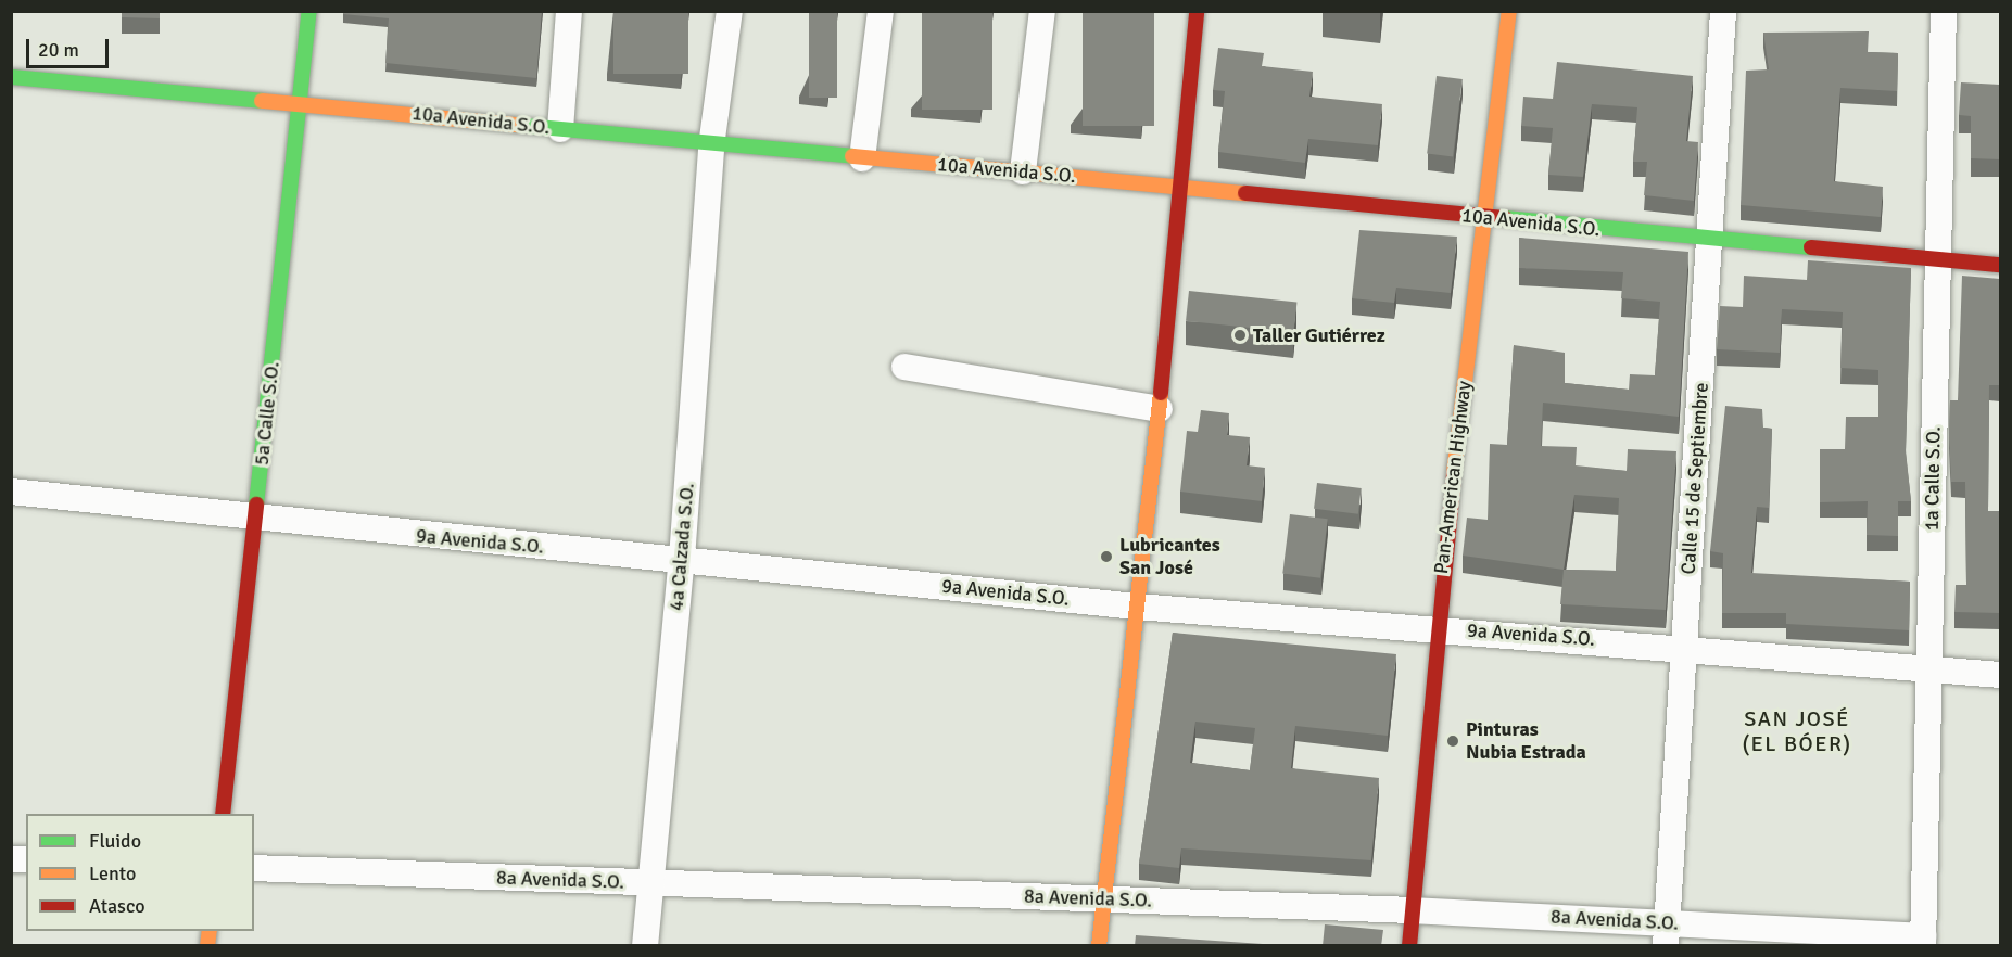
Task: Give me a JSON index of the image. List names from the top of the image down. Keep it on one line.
{"streets":{"main road":["10a Avenida S.O.","5a Calle S.O.","Pan-American Highway"],"street":["Calle 15 de Septiembre","1a Calle S.O.","9a Avenida S.O.","4a Calzada S.O.","8a Avenida S.O."]},"crossings":[["10a Avenida S.O.","5a Calle S.O."],["10a Avenida S.O.","Pan-American Highway"],["10a Avenida S.O.","Calle 15 de Septiembre"],["10a Avenida S.O.","1a Calle S.O."],["10a Avenida S.O.","4a Calzada S.O."],["5a Calle S.O.","9a Avenida S.O."],["Pan-American Highway","9a Avenida S.O."],["Pan-American Highway","8a Avenida S.O."],["Calle 15 de Septiembre","9a Avenida S.O."],["Calle 15 de Septiembre","8a Avenida S.O."],["1a Calle S.O.","9a Avenida S.O."],["1a Calle S.O.","8a Avenida S.O."],["9a Avenida S.O.","4a Calzada S.O."],["4a Calzada S.O.","8a Avenida S.O."]],"districts":["SAN JOSÉ (EL BÓER)"],"places":["Taller Gutiérrez","Lubricantes San José","Pinturas Nubia Estrada"],"legend":["Fluido","Lento","Atasco"],"scale_bar":"20 m"}
